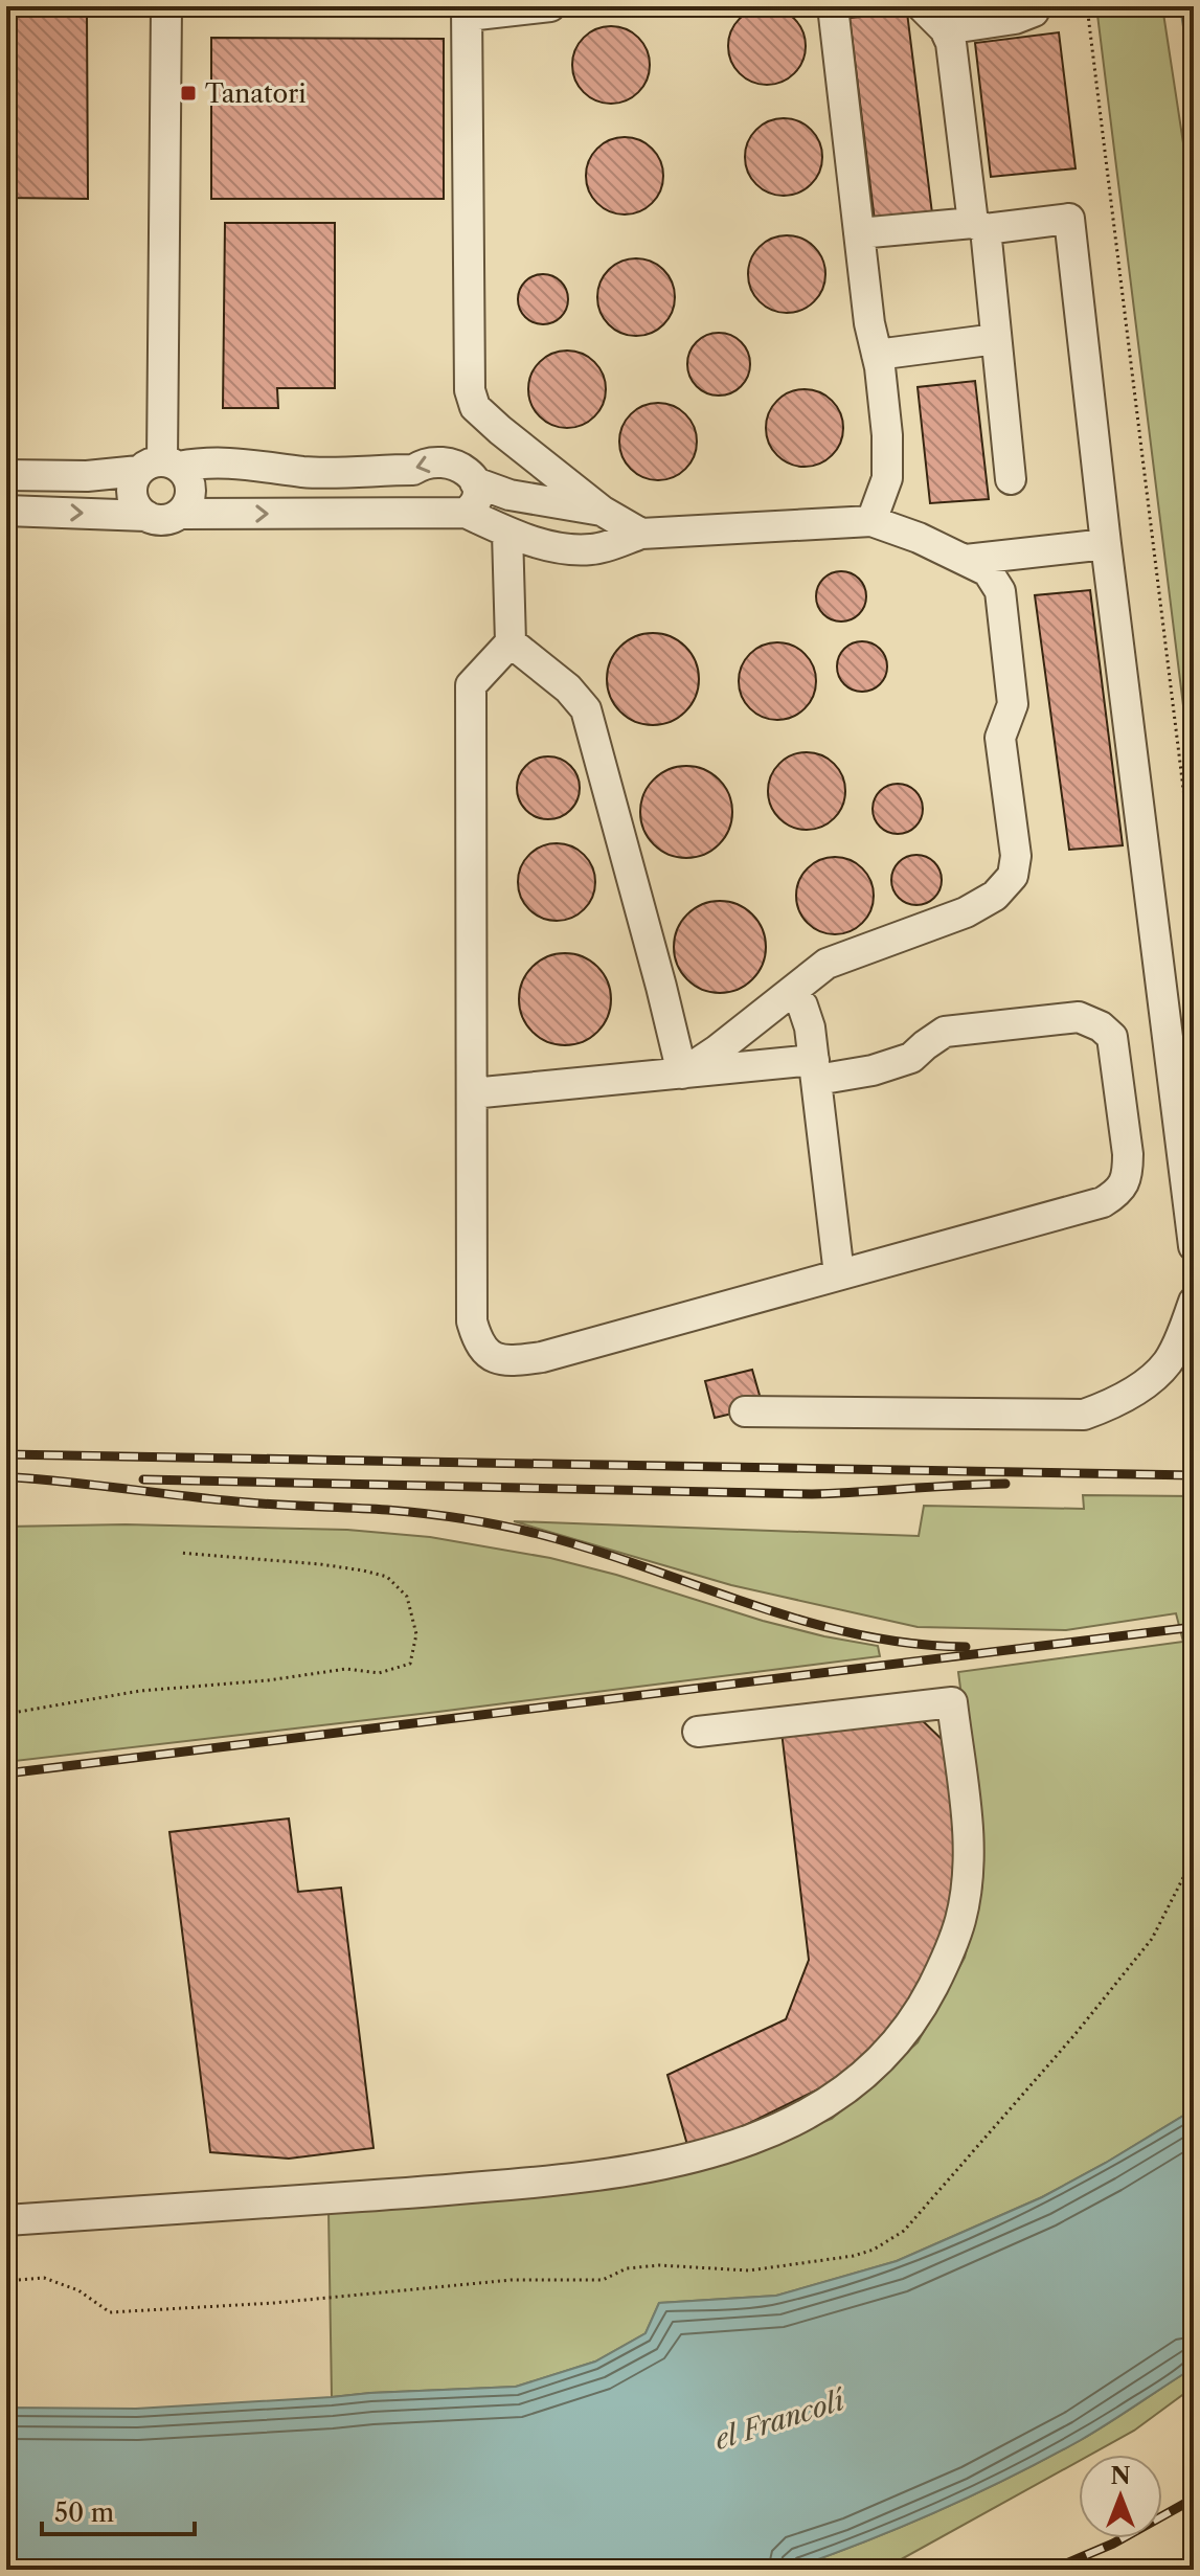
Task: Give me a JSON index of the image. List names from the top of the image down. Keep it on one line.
{"water":["el Francolí"],"places":{"transit":["Tanatori"]},"scale_bar":"50 m","north":"top"}
